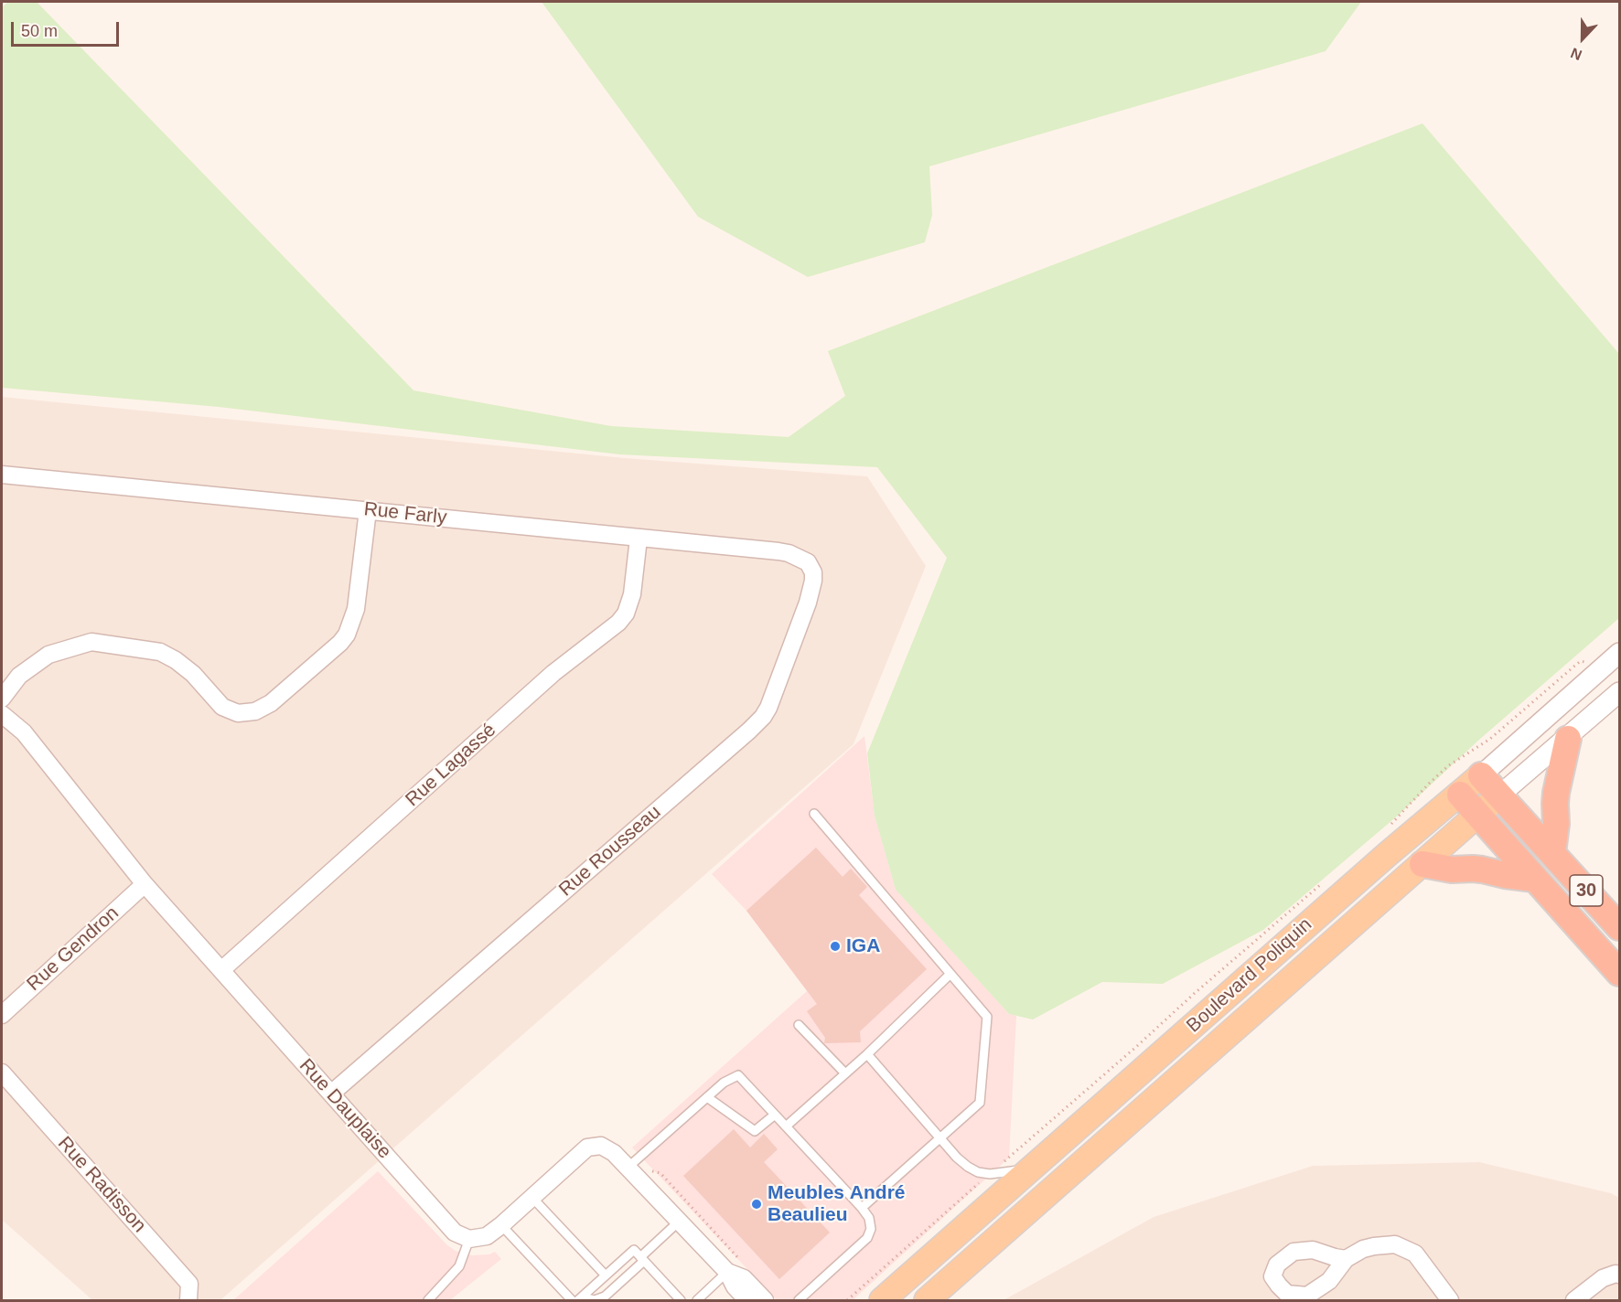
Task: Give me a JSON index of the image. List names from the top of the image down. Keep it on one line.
{"streets":{"highway":["30"],"main road":["Boulevard Poliquin"],"street":["Rue Farly","Rue Lagassé","Rue Rousseau","Rue Gendron","Rue Dauplaise","Rue Radisson"]},"crossings":[["Rue Farly","Rue Lagassé"],["Rue Farly","Rue Rousseau"],["Rue Lagassé","Rue Dauplaise"],["Rue Rousseau","Rue Dauplaise"],["30","Boulevard Poliquin"],["Rue Gendron","Rue Dauplaise"]],"places":["IGA","Meubles André Beaulieu"],"scale_bar":"50 m","north":"bottom"}
